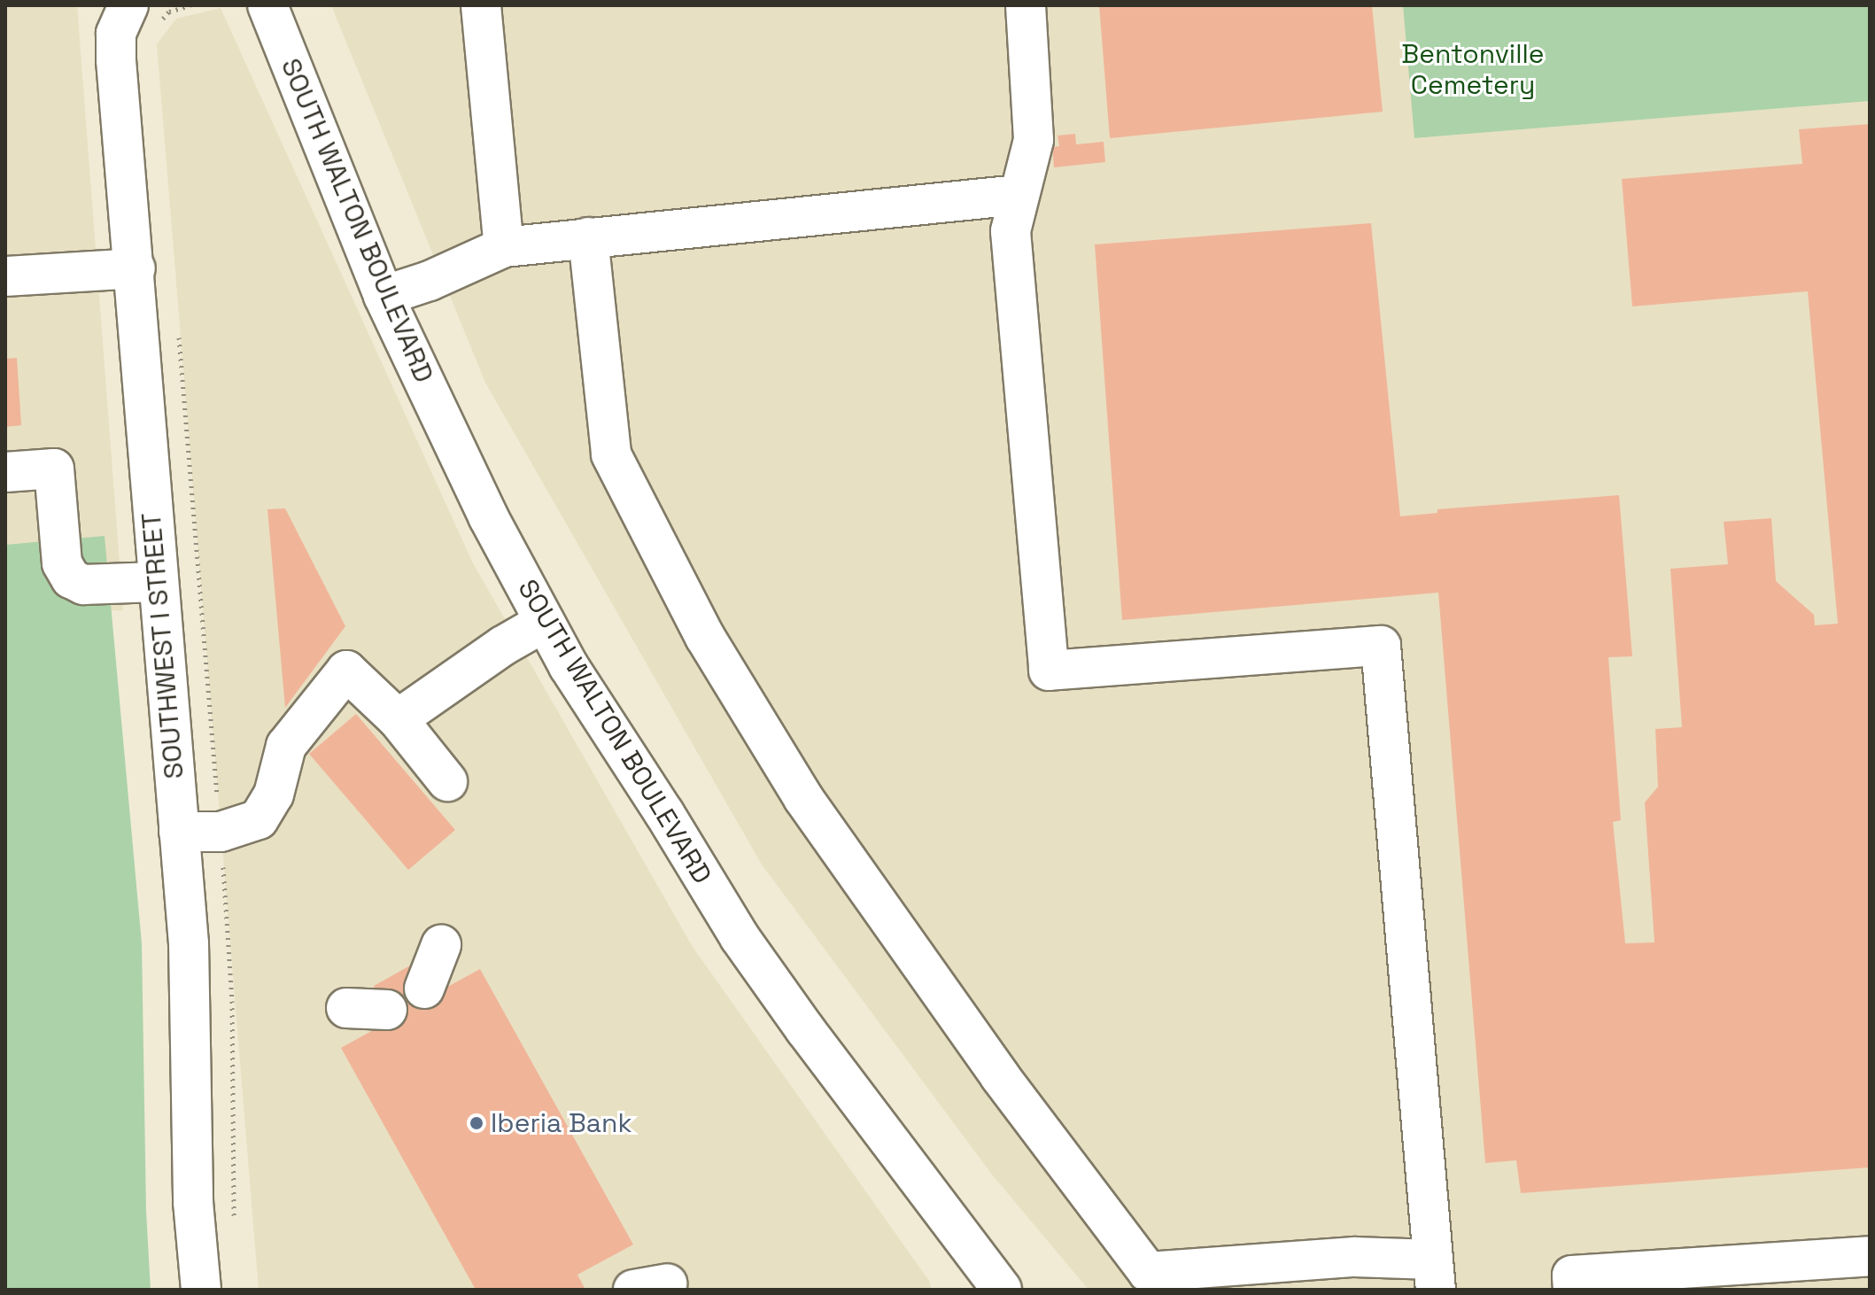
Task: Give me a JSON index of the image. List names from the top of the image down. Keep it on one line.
{"streets":{"main road":["SOUTH WALTON BOULEVARD","SOUTHWEST I STREET"]},"parks":["Bentonville Cemetery"],"places":["Iberia Bank"]}
